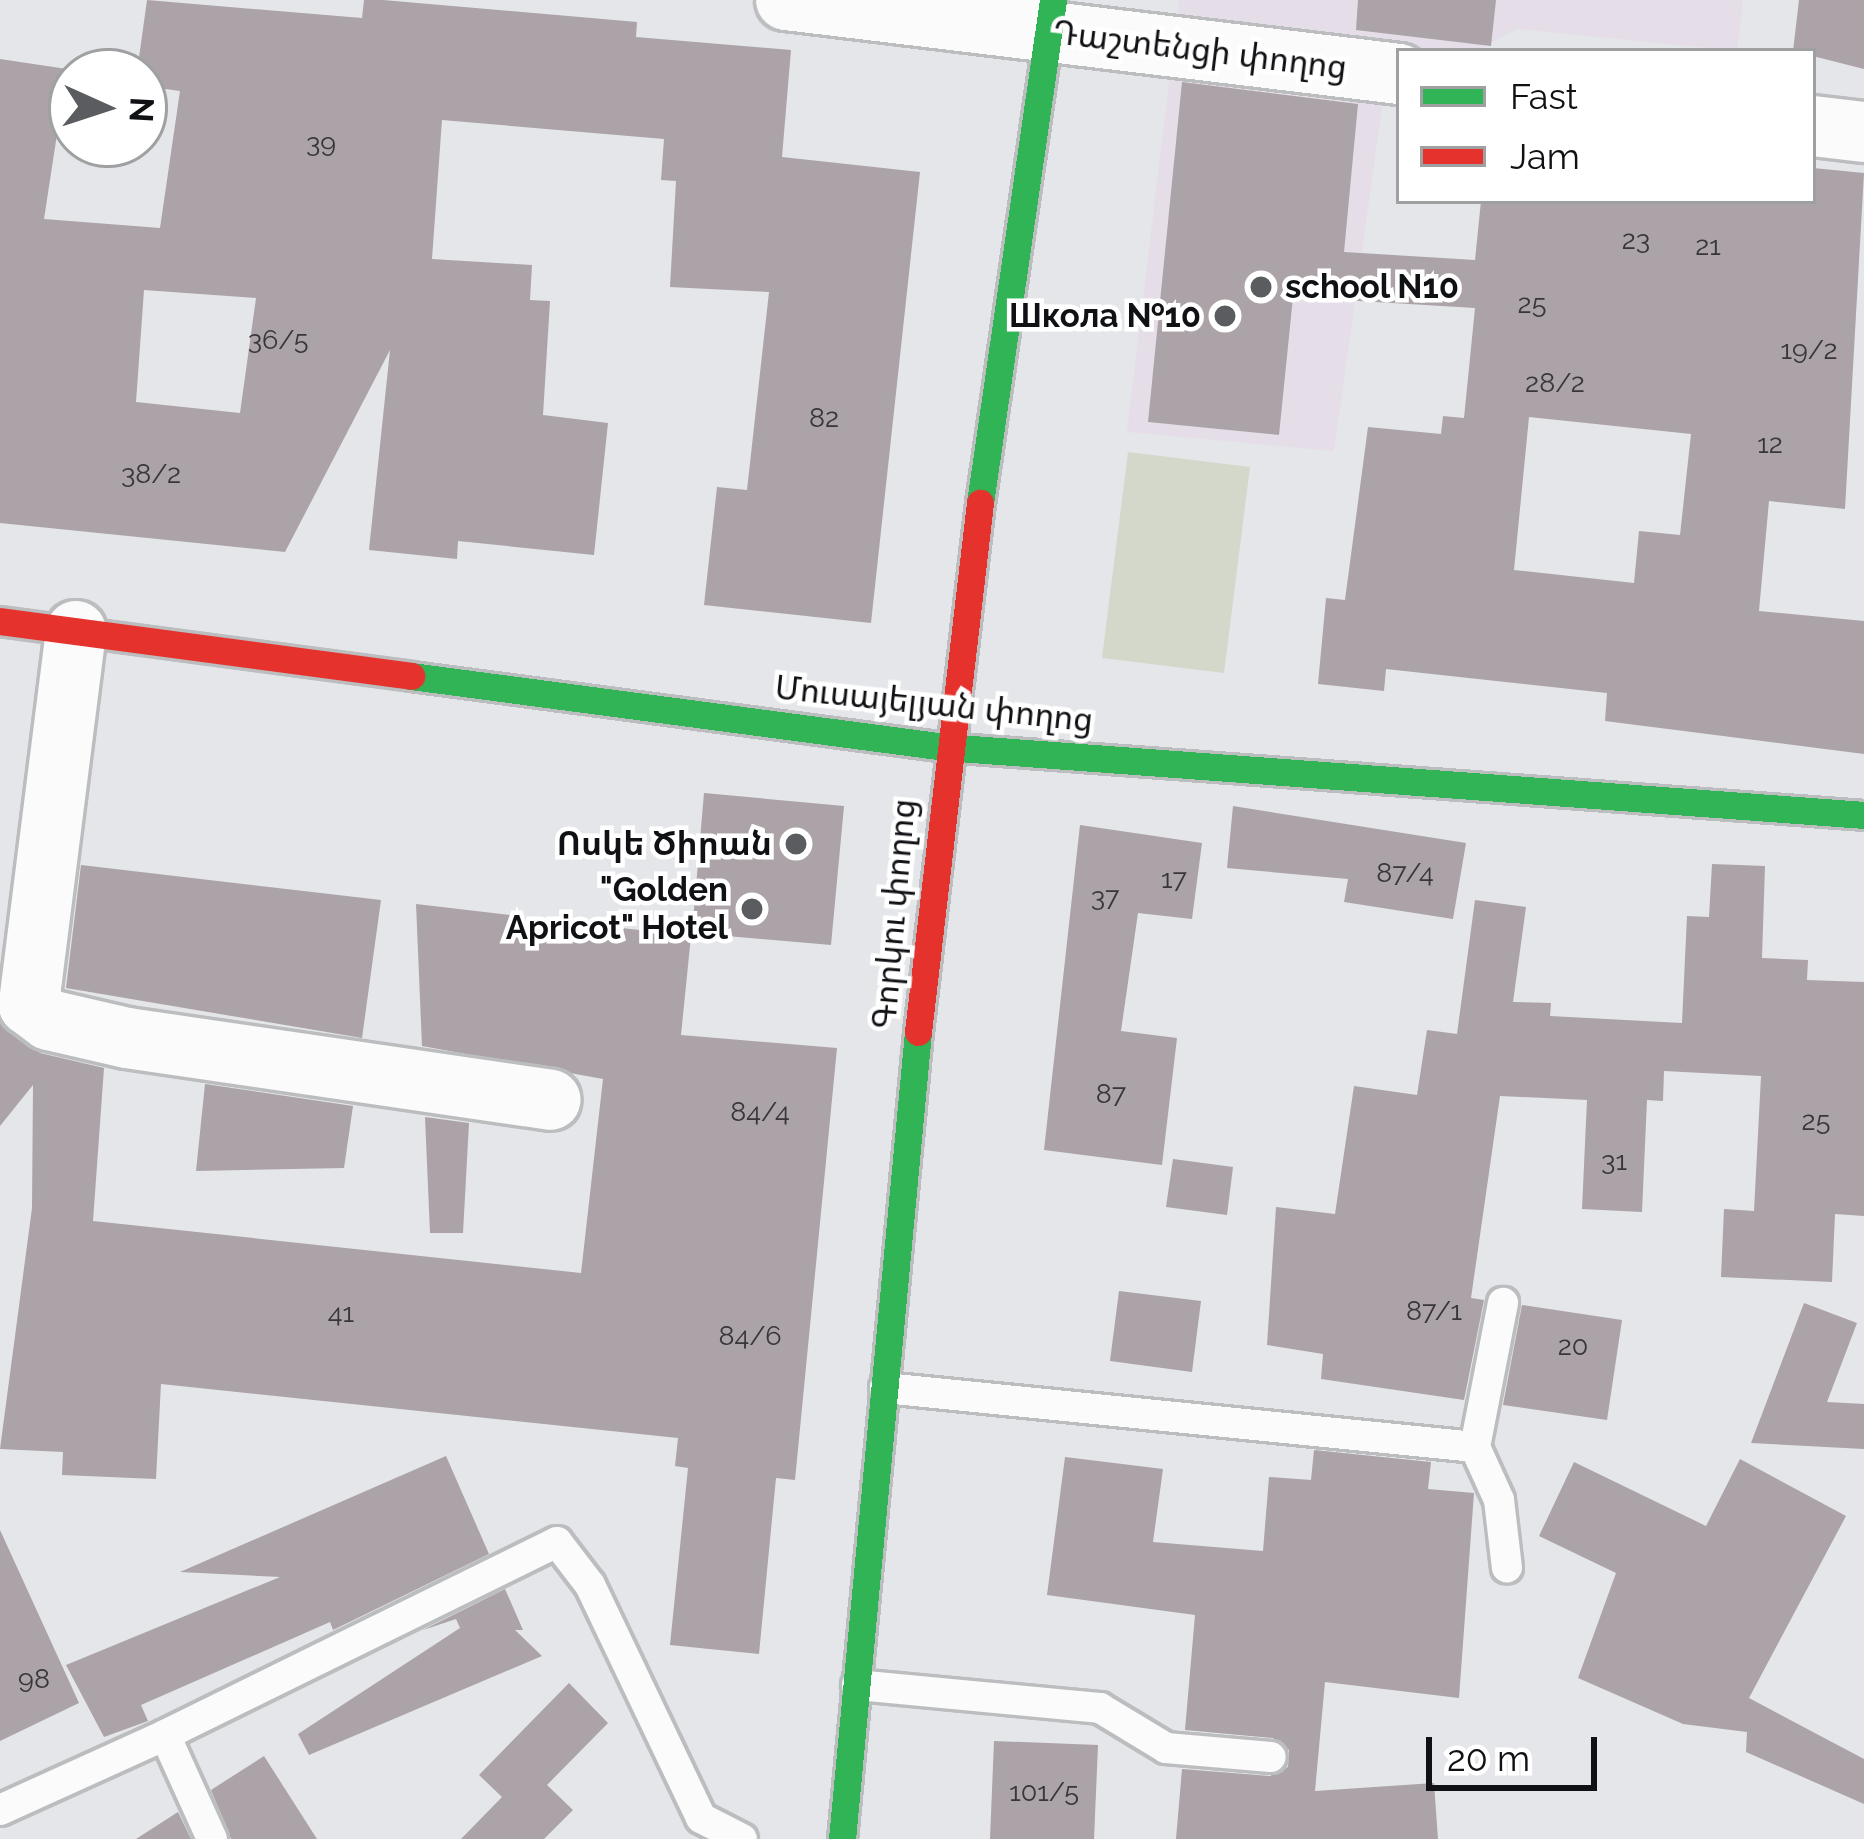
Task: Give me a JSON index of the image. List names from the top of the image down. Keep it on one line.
{"streets":{"street":["Դաշտենցի փողոց","Մուսայելյան փողոց","Գորկու փողոց"]},"crossings":[["Դաշտենցի փողոց","Գորկու փողոց"],["Մուսայելյան փողոց","Գորկու փողոց"]],"places":["school N10","Школа №10","Ոսկե Ծիրան","\"Golden Apricot\" Hotel"],"house_numbers":["39","23","21","25","36/5","19/2","28/2","82","12","38/2","87/4","17","37","87","84/4","25","31","87/1","41","84/6","20","98","101/5"],"legend":["Fast","Jam"],"scale_bar":"20 m","north":"right"}
